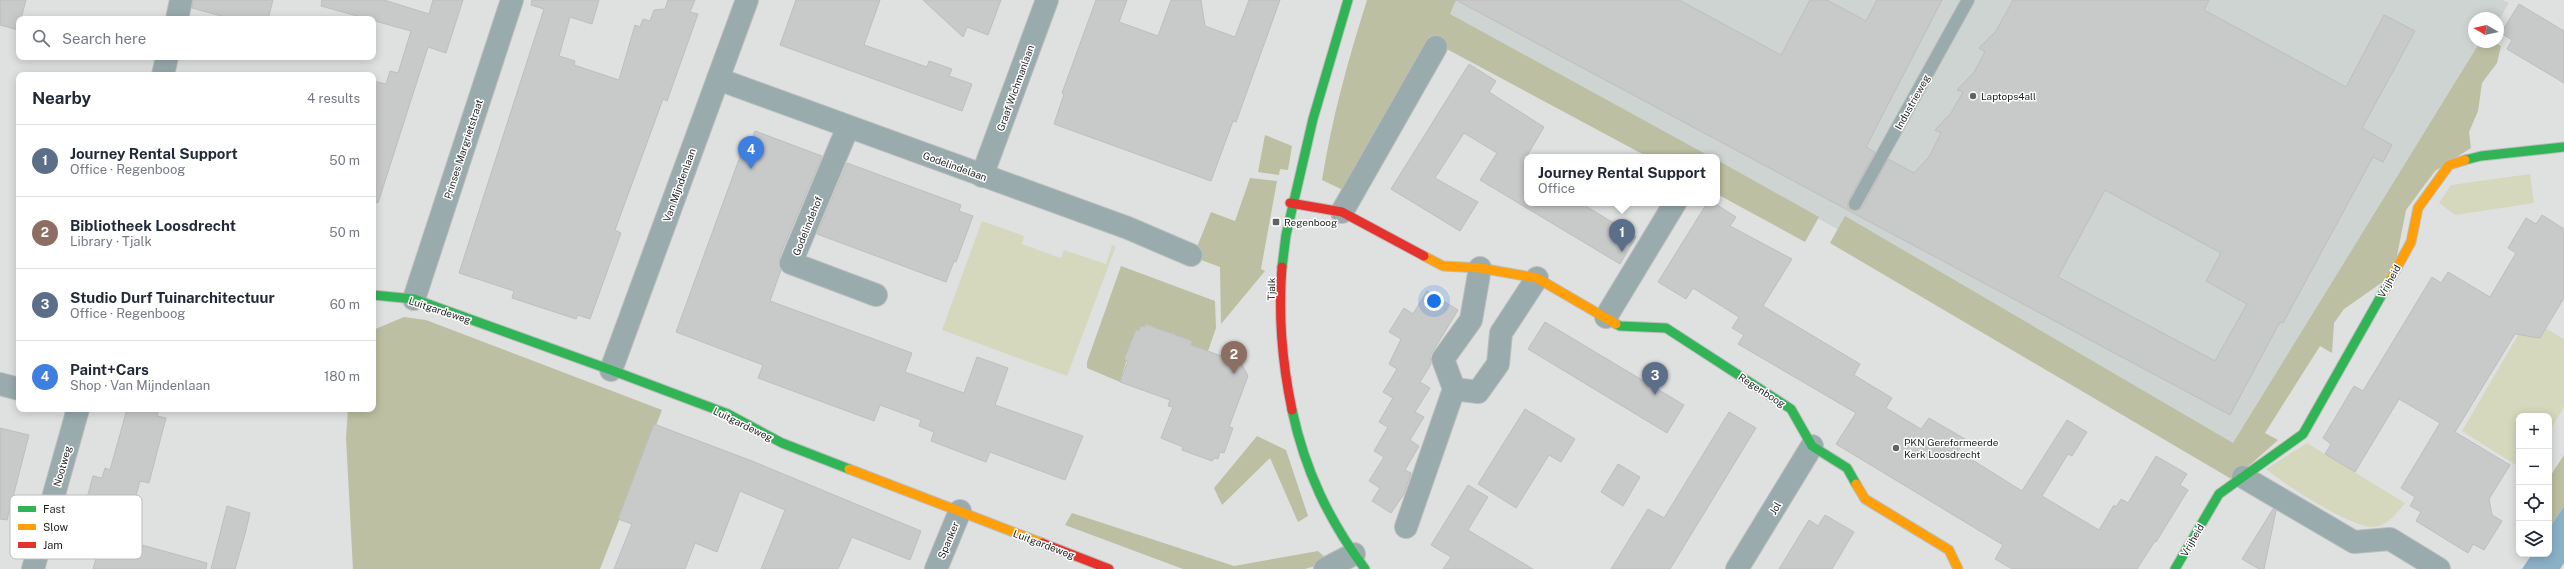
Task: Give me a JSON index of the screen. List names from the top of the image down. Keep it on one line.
{"streets":{"street":["Graaf Wichmanlaan","Prinses Margrietstraat","Godelindelaan","Van Mijndenlaan","Godelindehof","Vrijheid","Tjalk","Luitgardeweg","Regenboog","Nootweg","Jol","Spanker"],"lane":["Industrieweg"]},"crossings":[["Graaf Wichmanlaan","Godelindelaan"],["Prinses Margrietstraat","Luitgardeweg"],["Godelindelaan","Van Mijndenlaan"],["Godelindelaan","Godelindehof"],["Van Mijndenlaan","Luitgardeweg"],["Tjalk","Regenboog"],["Luitgardeweg","Spanker"],["Regenboog","Jol"]],"places":{"other":["Laptops4all","PKN Gereformeerde Kerk Loosdrecht"],"transit":["Regenboog"]},"legend":["Fast","Slow","Jam"],"north":"left","page":{"search":"Search here","heading":["Nearby","4 results"],"list":[{"mark":"1","name":"Journey Rental Support","note":"Office · Regenboog","value":"50 m"},{"mark":"2","name":"Bibliotheek Loosdrecht","note":"Library · Tjalk","value":"50 m"},{"mark":"3","name":"Studio Durf Tuinarchitectuur","note":"Office · Regenboog","value":"60 m"},{"mark":"4","name":"Paint+Cars","note":"Shop · Van Mijndenlaan","value":"180 m"}],"pins":["4","1","2","3"],"popup":["Journey Rental Support","Office"],"map_buttons":["+","−"]}}
